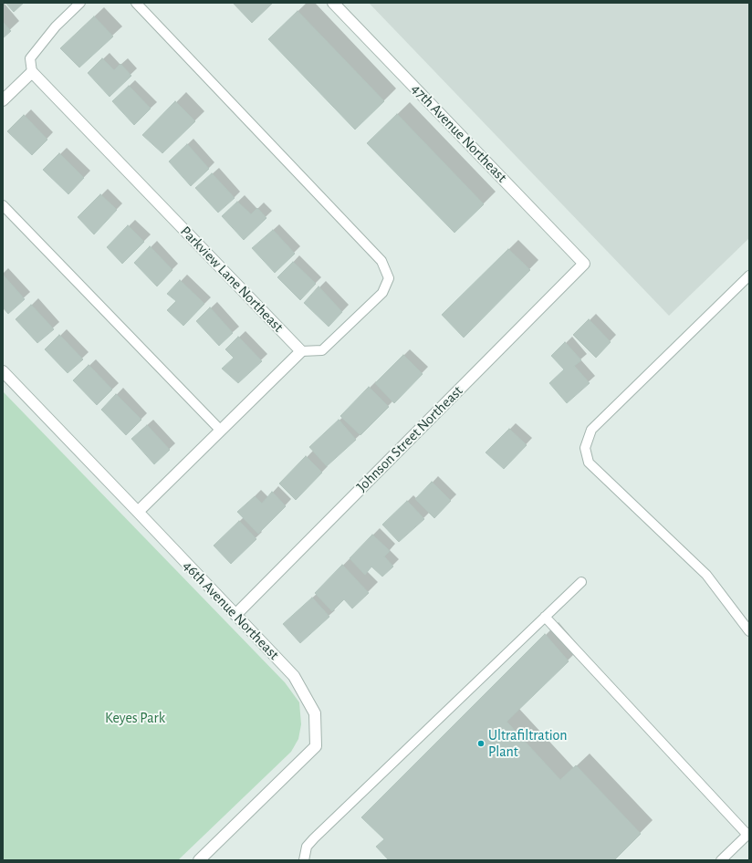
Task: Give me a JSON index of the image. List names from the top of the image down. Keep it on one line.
{"streets":{"street":["47th Avenue Northeast","Parkview Lane Northeast","Johnson Street Northeast","46th Avenue Northeast"]},"crossings":[["47th Avenue Northeast","Johnson Street Northeast"],["Johnson Street Northeast","46th Avenue Northeast"]],"parks":["Keyes Park"],"places":["Ultrafiltration Plant"]}
